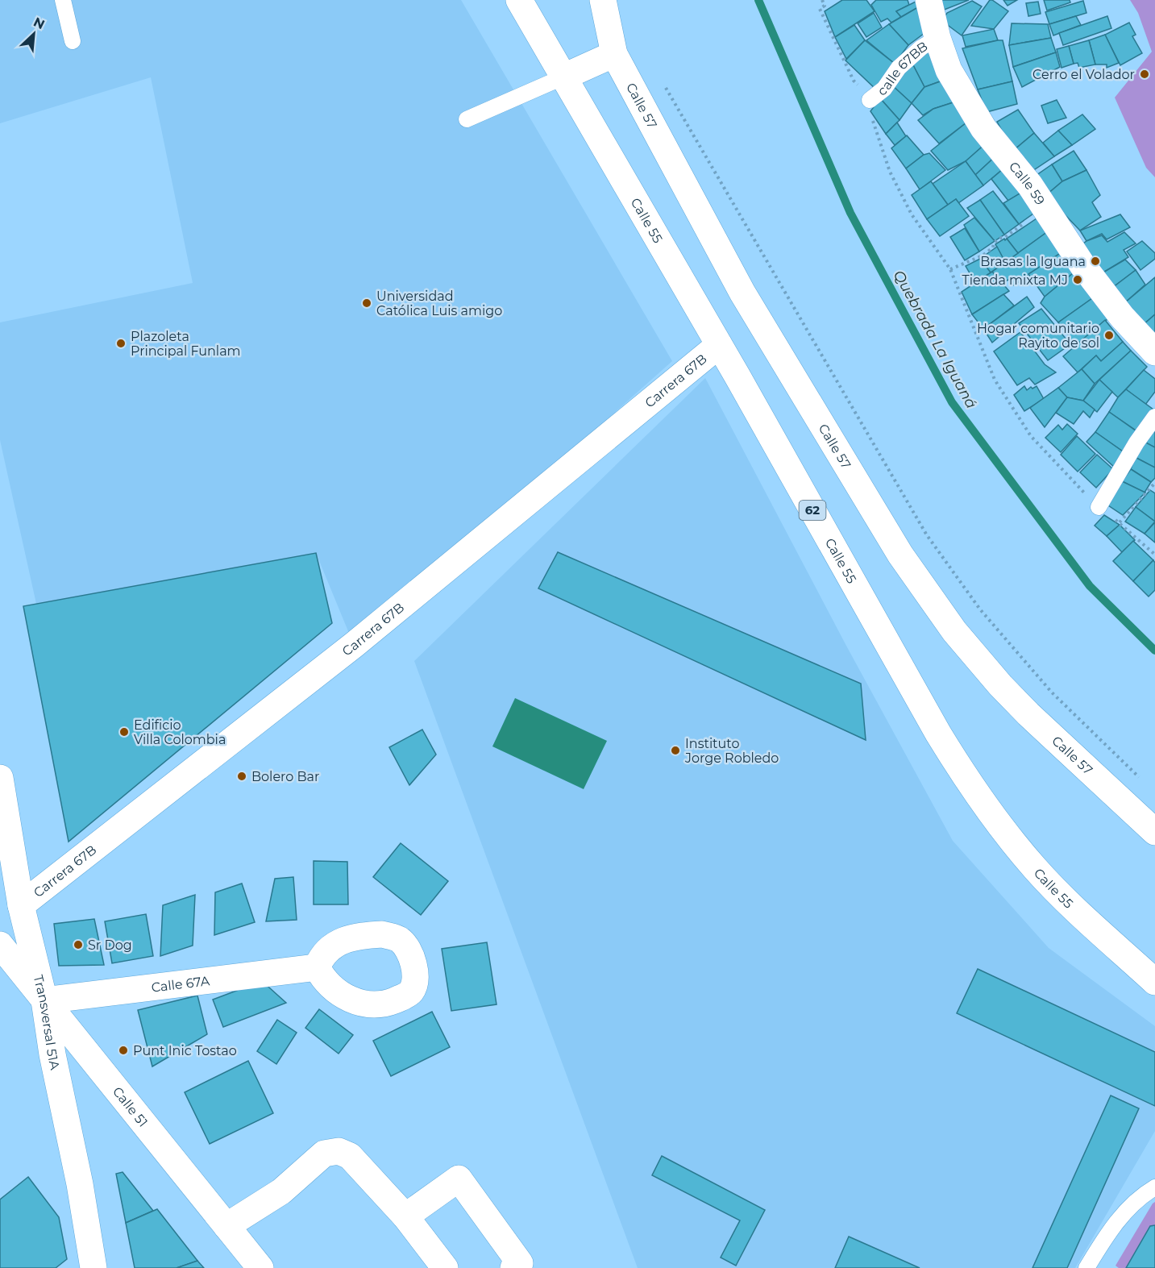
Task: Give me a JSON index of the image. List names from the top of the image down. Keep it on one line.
{"streets":{"main road":["Calle 57","Calle 59","Calle 55","Carrera 67B","62","Calle 67A","Transversal 51A","Calle 51"],"lane":["calle 67BB"]},"crossings":[["calle 67BB","Calle 59"],["Calle 55","Carrera 67B"],["Carrera 67B","Transversal 51A"],["Calle 67A","Transversal 51A"],["Calle 67A","Calle 51"],["Transversal 51A","Calle 51"]],"water":["Quebrada La Iguaná"],"places":["Cerro el Volador","Brasas la Iguana","Tienda mixta MJ","Universidad Católica Luis amigo","Hogar comunitario Rayito de sol","Plazoleta Principal Funlam","Edificio Villa Colombia","Instituto Jorge Robledo","Bolero Bar","Sr Dog","Punt Inic Tostao"],"north":"top right"}
